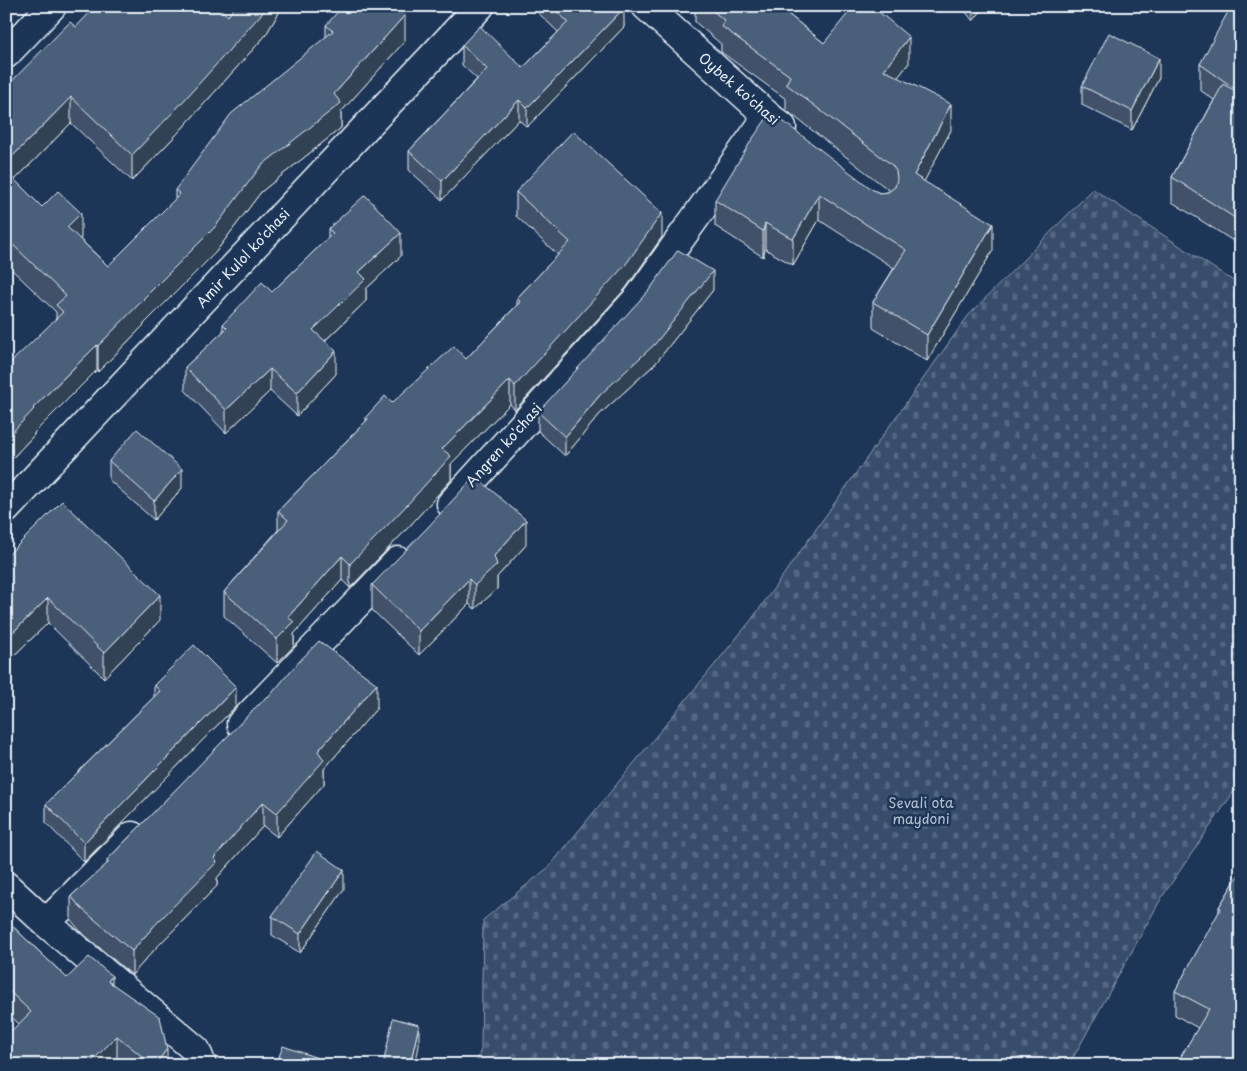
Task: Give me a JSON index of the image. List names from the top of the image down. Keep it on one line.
{"streets":{"street":["Oybek ko'chasi","Amir Kulol ko'chasi","Angren ko'chasi"]},"crossings":[["Oybek ko'chasi","Angren ko'chasi"]],"parks":["Sevali ota maydoni"]}
